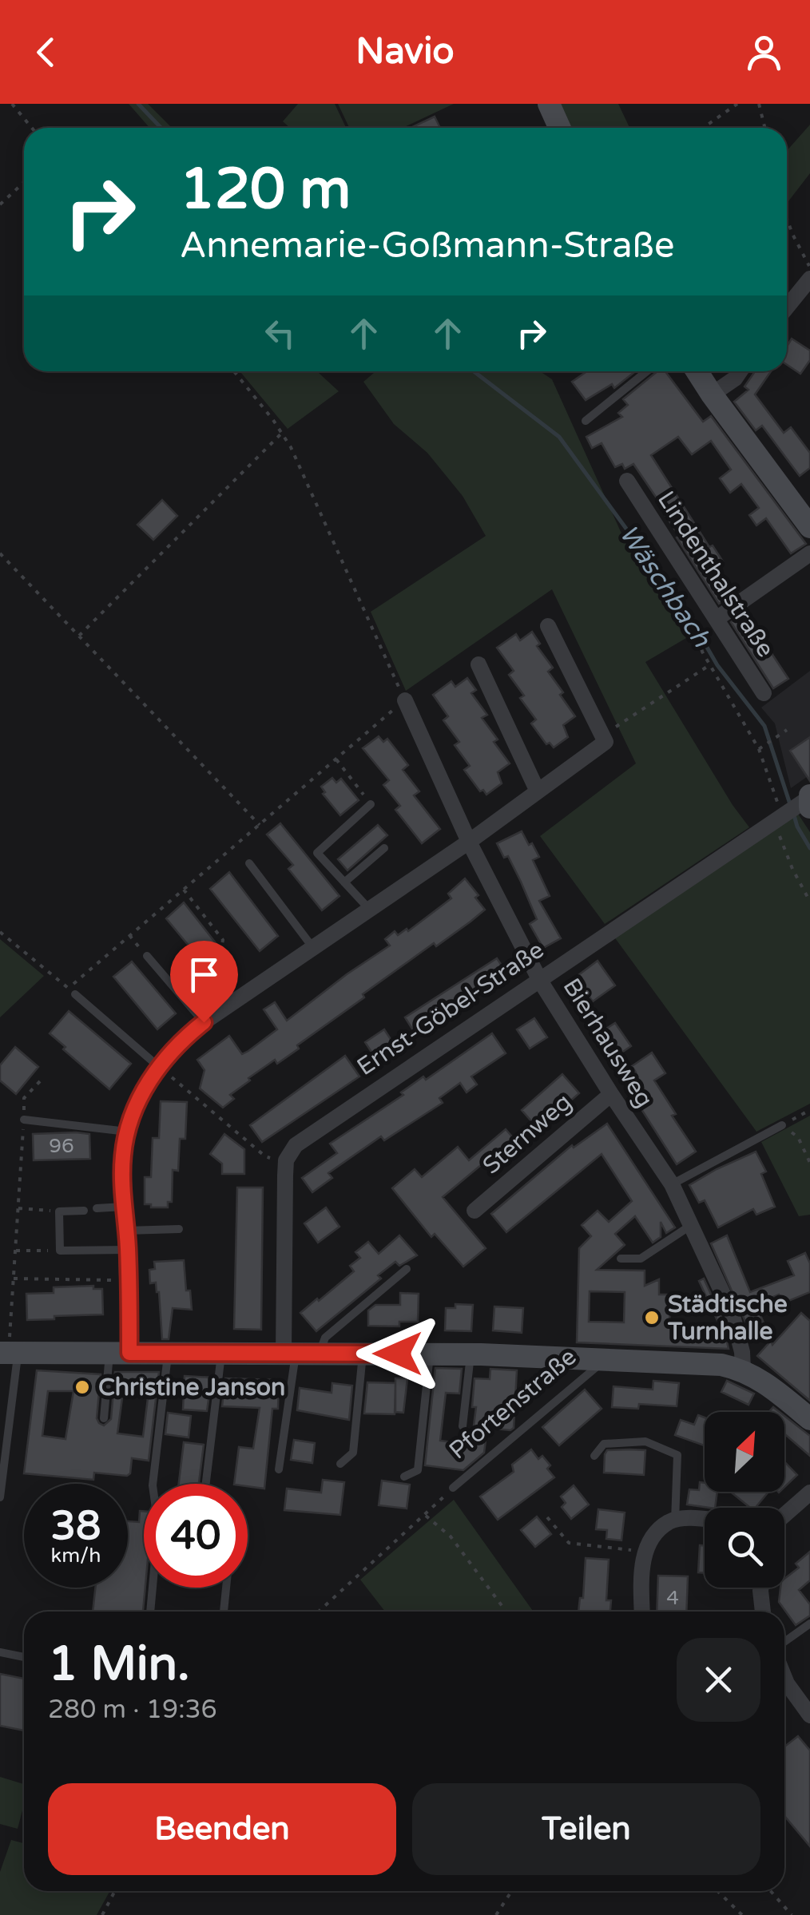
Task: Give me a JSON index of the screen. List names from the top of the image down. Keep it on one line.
{"streets":{"street":["Lindenthalstraße","Ernst-Göbel-Straße","Bierhausweg","Sternweg","Pfortenstraße"]},"crossings":[["Ernst-Göbel-Straße","Bierhausweg"],["Bierhausweg","Sternweg"],["Bierhausweg","Pfortenstraße"]],"water":["Wäschbach"],"places":["Städtische Turnhalle","Christine Janson"],"house_numbers":["96","4"],"north":"top right","page":{"header":"Navio","turn":["120 m","Annemarie-Goßmann-Straße"],"speed":"38 km/h","limit":"40","heading":["1 Min.","280 m · 19:36"],"buttons":["Beenden","Teilen"]}}
